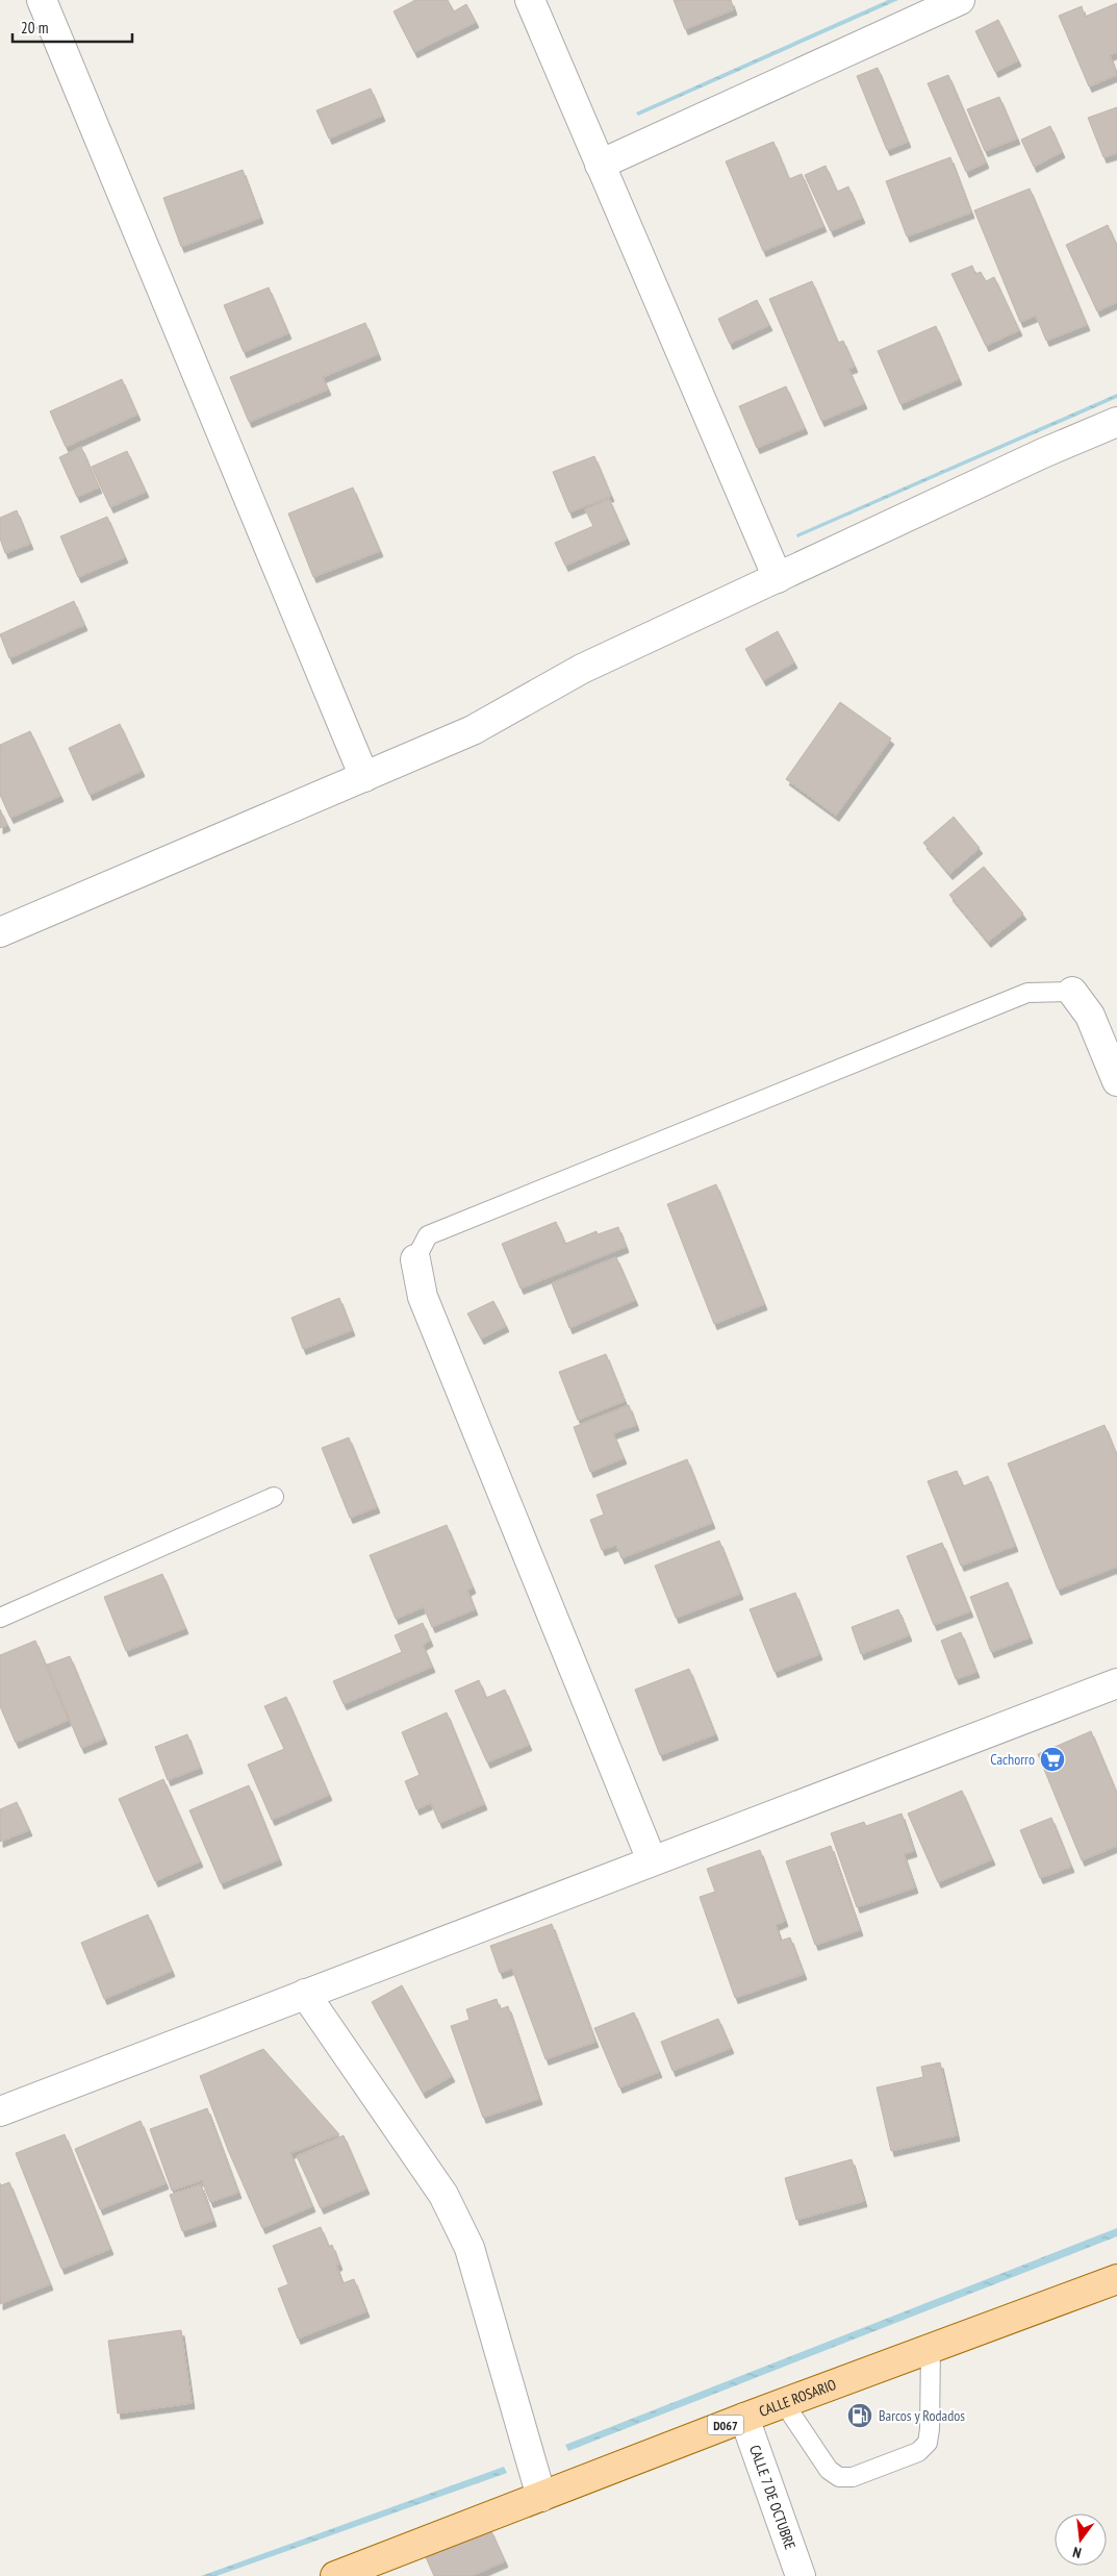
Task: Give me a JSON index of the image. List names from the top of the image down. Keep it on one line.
{"streets":{"main road":["CALLE ROSARIO","D067"],"street":["CALLE 7 DE OCTUBRE"]},"crossings":[["CALLE ROSARIO","CALLE 7 DE OCTUBRE"]],"places":{"supermarket":["Cachorro"],"fuel station":["Barcos y Rodados"]},"scale_bar":"20 m","north":"bottom"}
